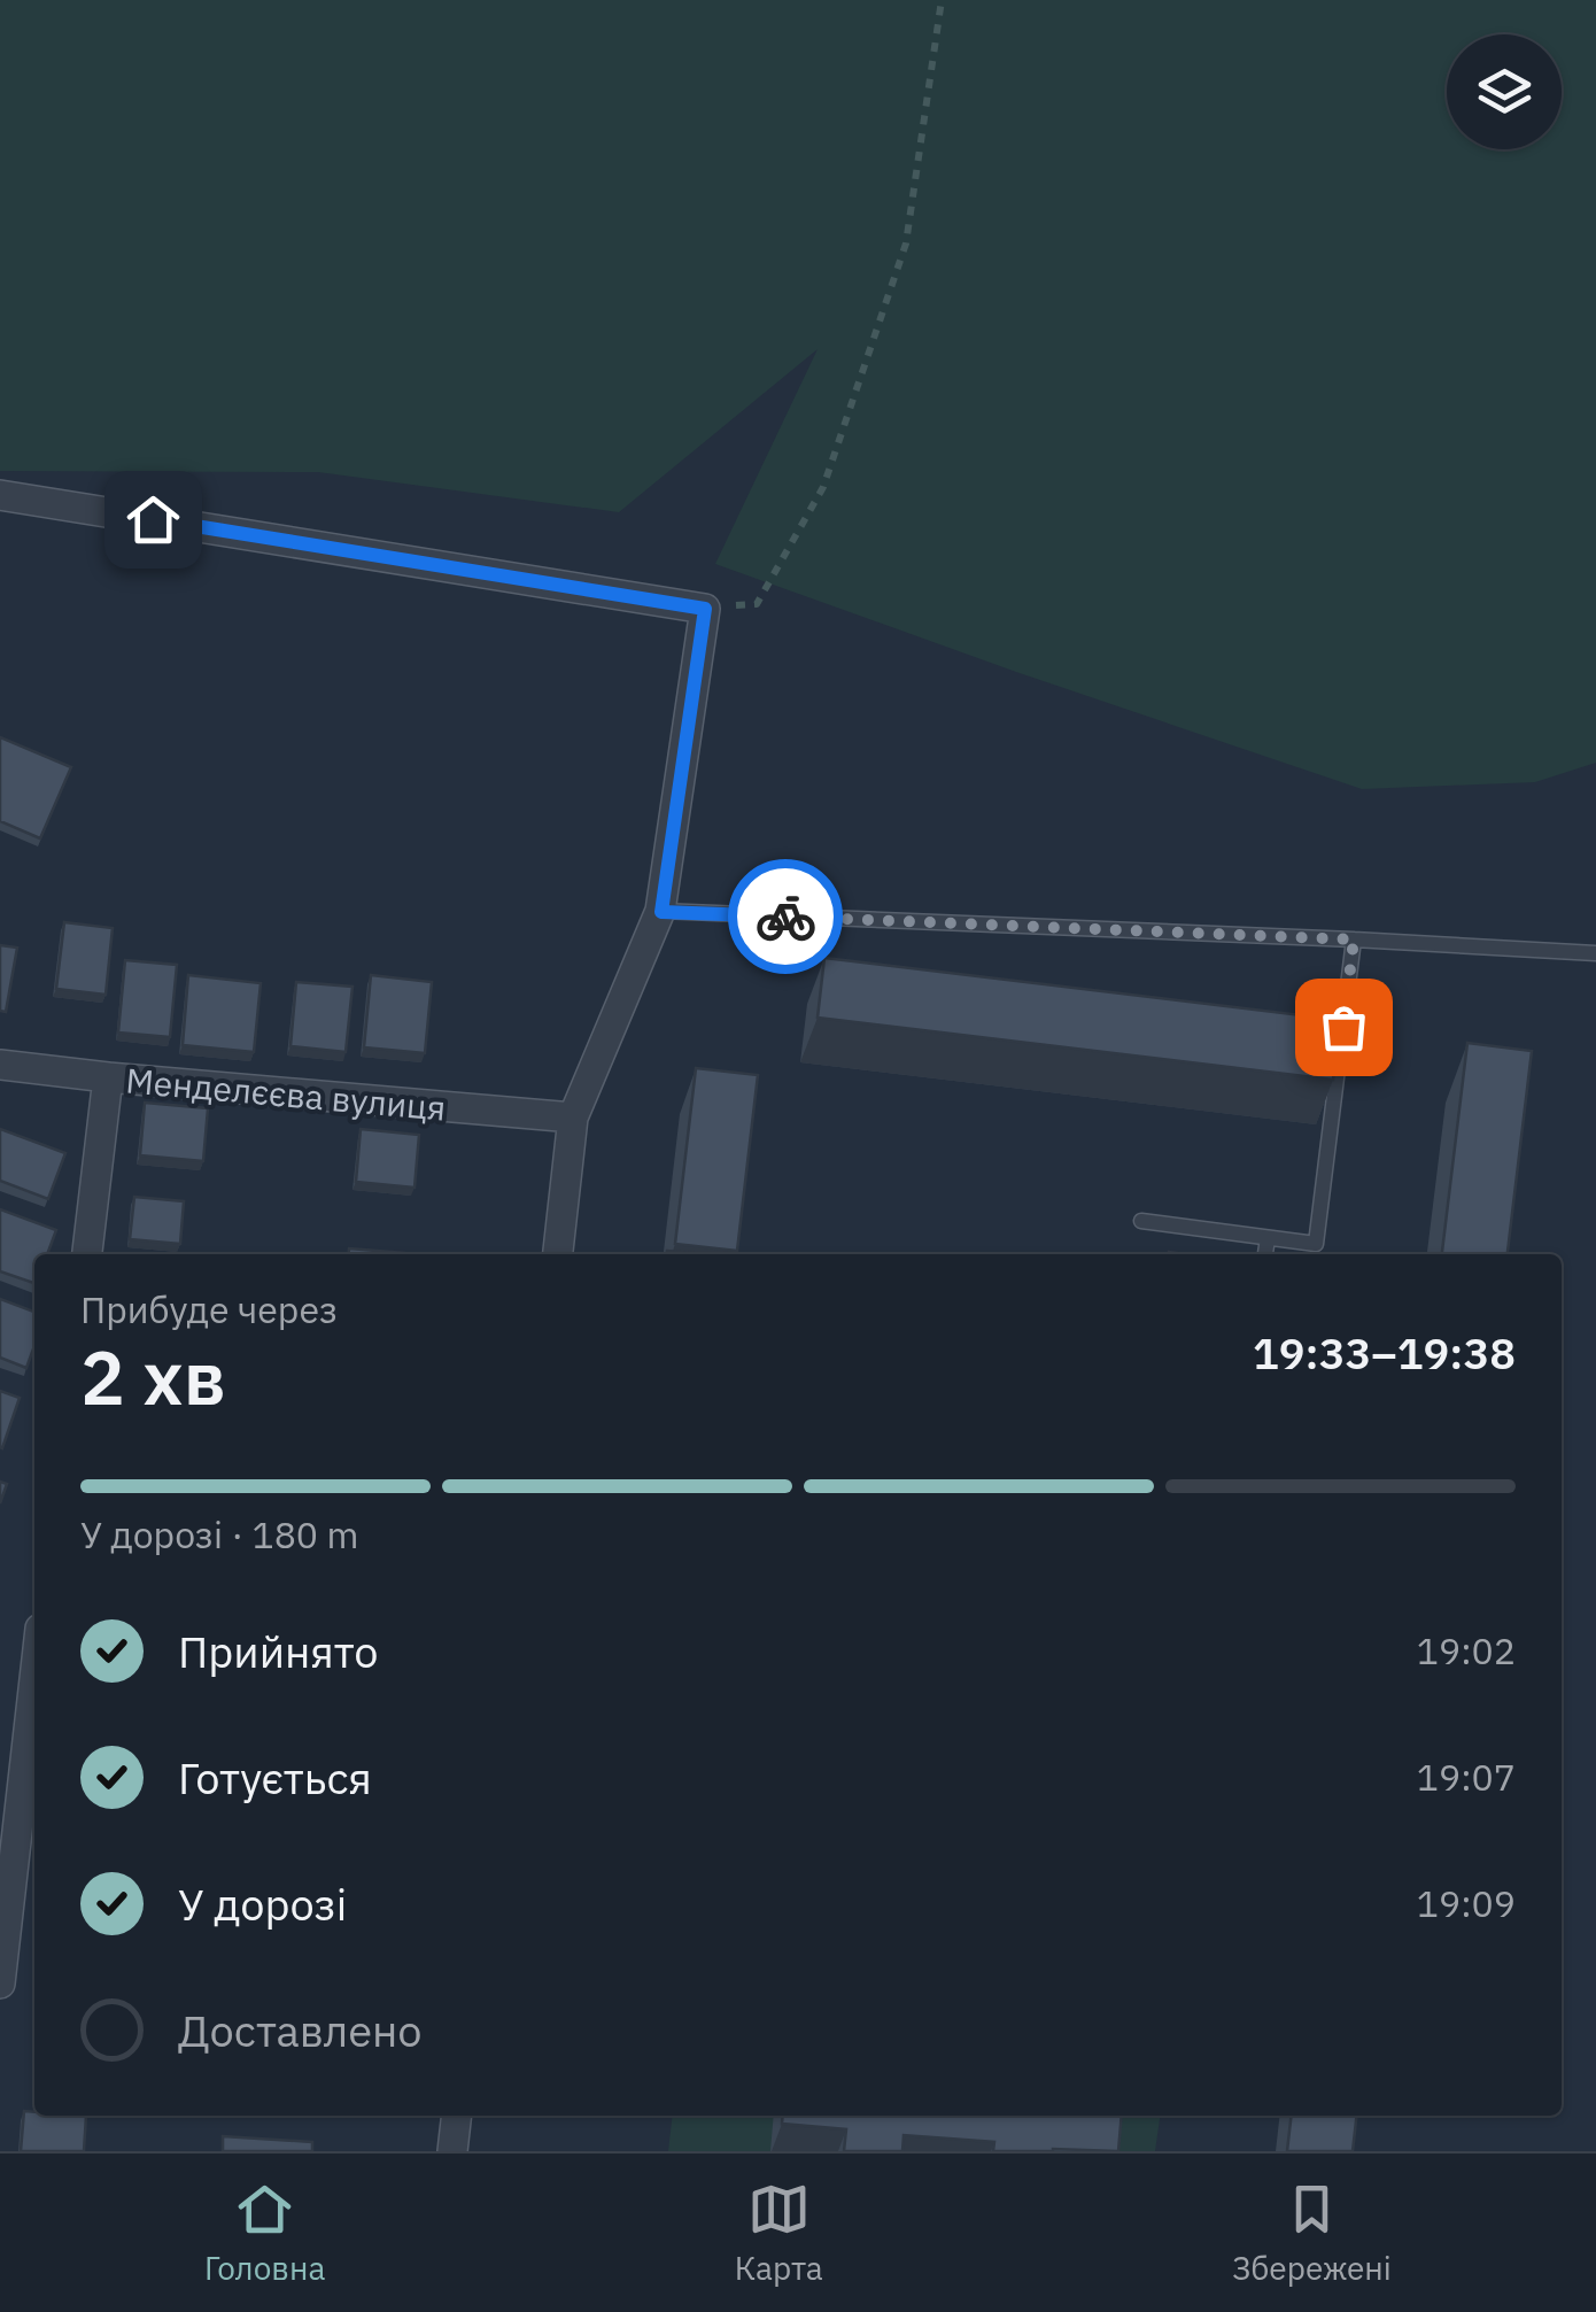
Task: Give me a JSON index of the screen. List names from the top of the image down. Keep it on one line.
{"streets":{"street":["Менделєєва вулиця"]},"page":{"heading":["2 хв","Прибуде через","19:33–19:38"],"bar":"У дорозі · 180 m","list":[["Прийнято","19:02"],["Готується","19:07"],["У дорозі","19:09"],"Доставлено"],"tabs":["Головна","Карта","Збережені"]}}
